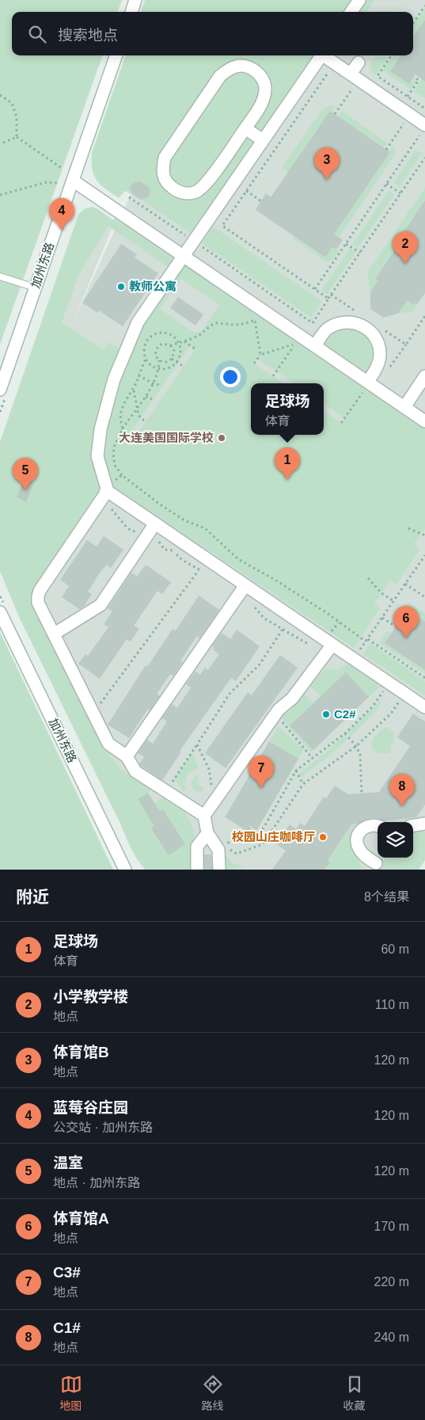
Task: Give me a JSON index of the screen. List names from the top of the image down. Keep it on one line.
{"streets":{"street":["加州东路"]},"places":["教师公寓","大连美国国际学校","C2#","校园山庄咖啡厅"],"page":{"search":"搜索地点","pins":["3","4","2","1","5","6","7","8"],"popup":["足球场","体育"],"heading":["附近","8个结果"],"list":[{"mark":"1","name":"足球场","note":"体育","value":"60 m"},{"mark":"2","name":"小学教学楼","note":"地点","value":"110 m"},{"mark":"3","name":"体育馆B","note":"地点","value":"120 m"},{"mark":"4","name":"蓝莓谷庄园","note":"公交站 · 加州东路","value":"120 m"},{"mark":"5","name":"温室","note":"地点 · 加州东路","value":"120 m"},{"mark":"6","name":"体育馆A","note":"地点","value":"170 m"},{"mark":"7","name":"C3#","note":"地点","value":"220 m"},{"mark":"8","name":"C1#","note":"地点","value":"240 m"}],"nav":["地图","路线","收藏"]}}
